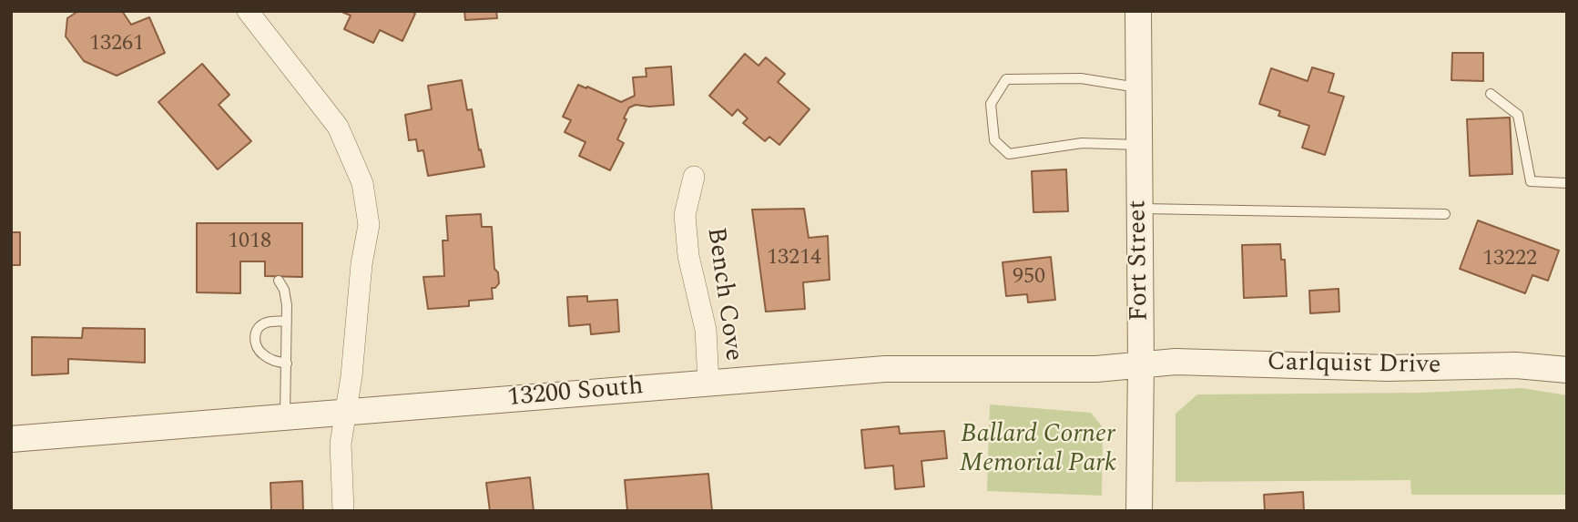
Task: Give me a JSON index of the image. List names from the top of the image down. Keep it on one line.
{"streets":{"street":["Fort Street","Bench Cove","Carlquist Drive","13200 South"]},"crossings":[["Fort Street","Carlquist Drive"],["Fort Street","13200 South"],["Bench Cove","13200 South"],["Carlquist Drive","13200 South"]],"parks":["Ballard Corner Memorial Park"],"house_numbers":["13261","1018","13214","13222","950"]}
